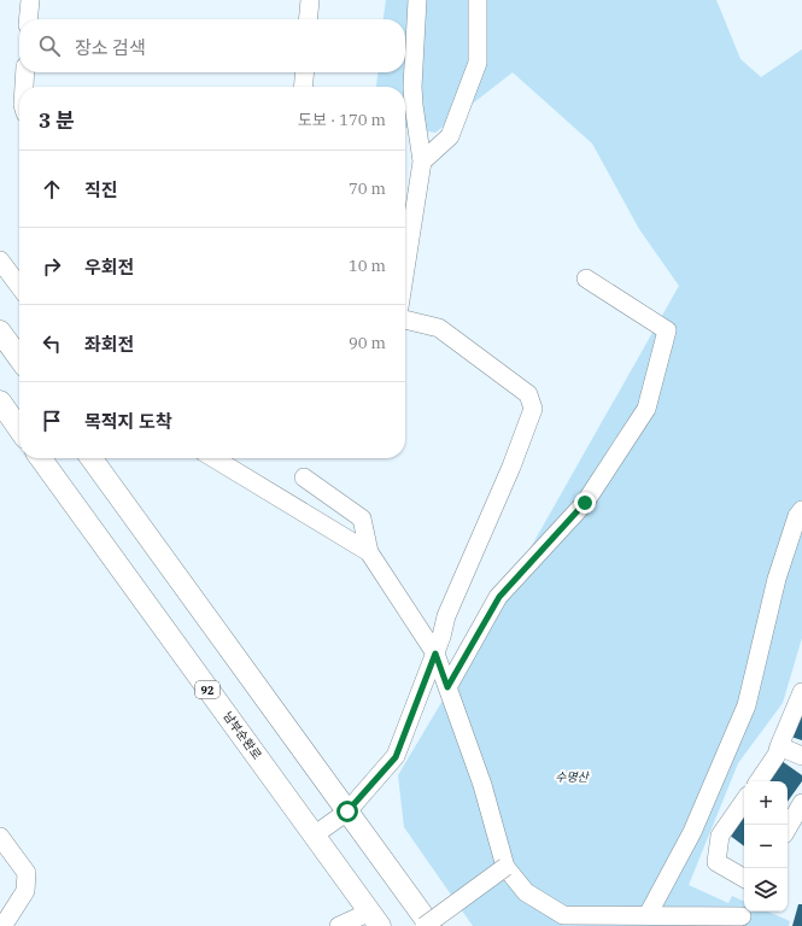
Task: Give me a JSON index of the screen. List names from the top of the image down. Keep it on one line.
{"streets":{"main road":["92","남부순환로"]},"parks":["수명산"],"page":{"search":"장소 검색","heading":["3 분","도보 · 170 m"],"list":[["직진","70 m"],["우회전","10 m"],["좌회전","90 m"],"목적지 도착"],"map_buttons":["+","−"]}}
